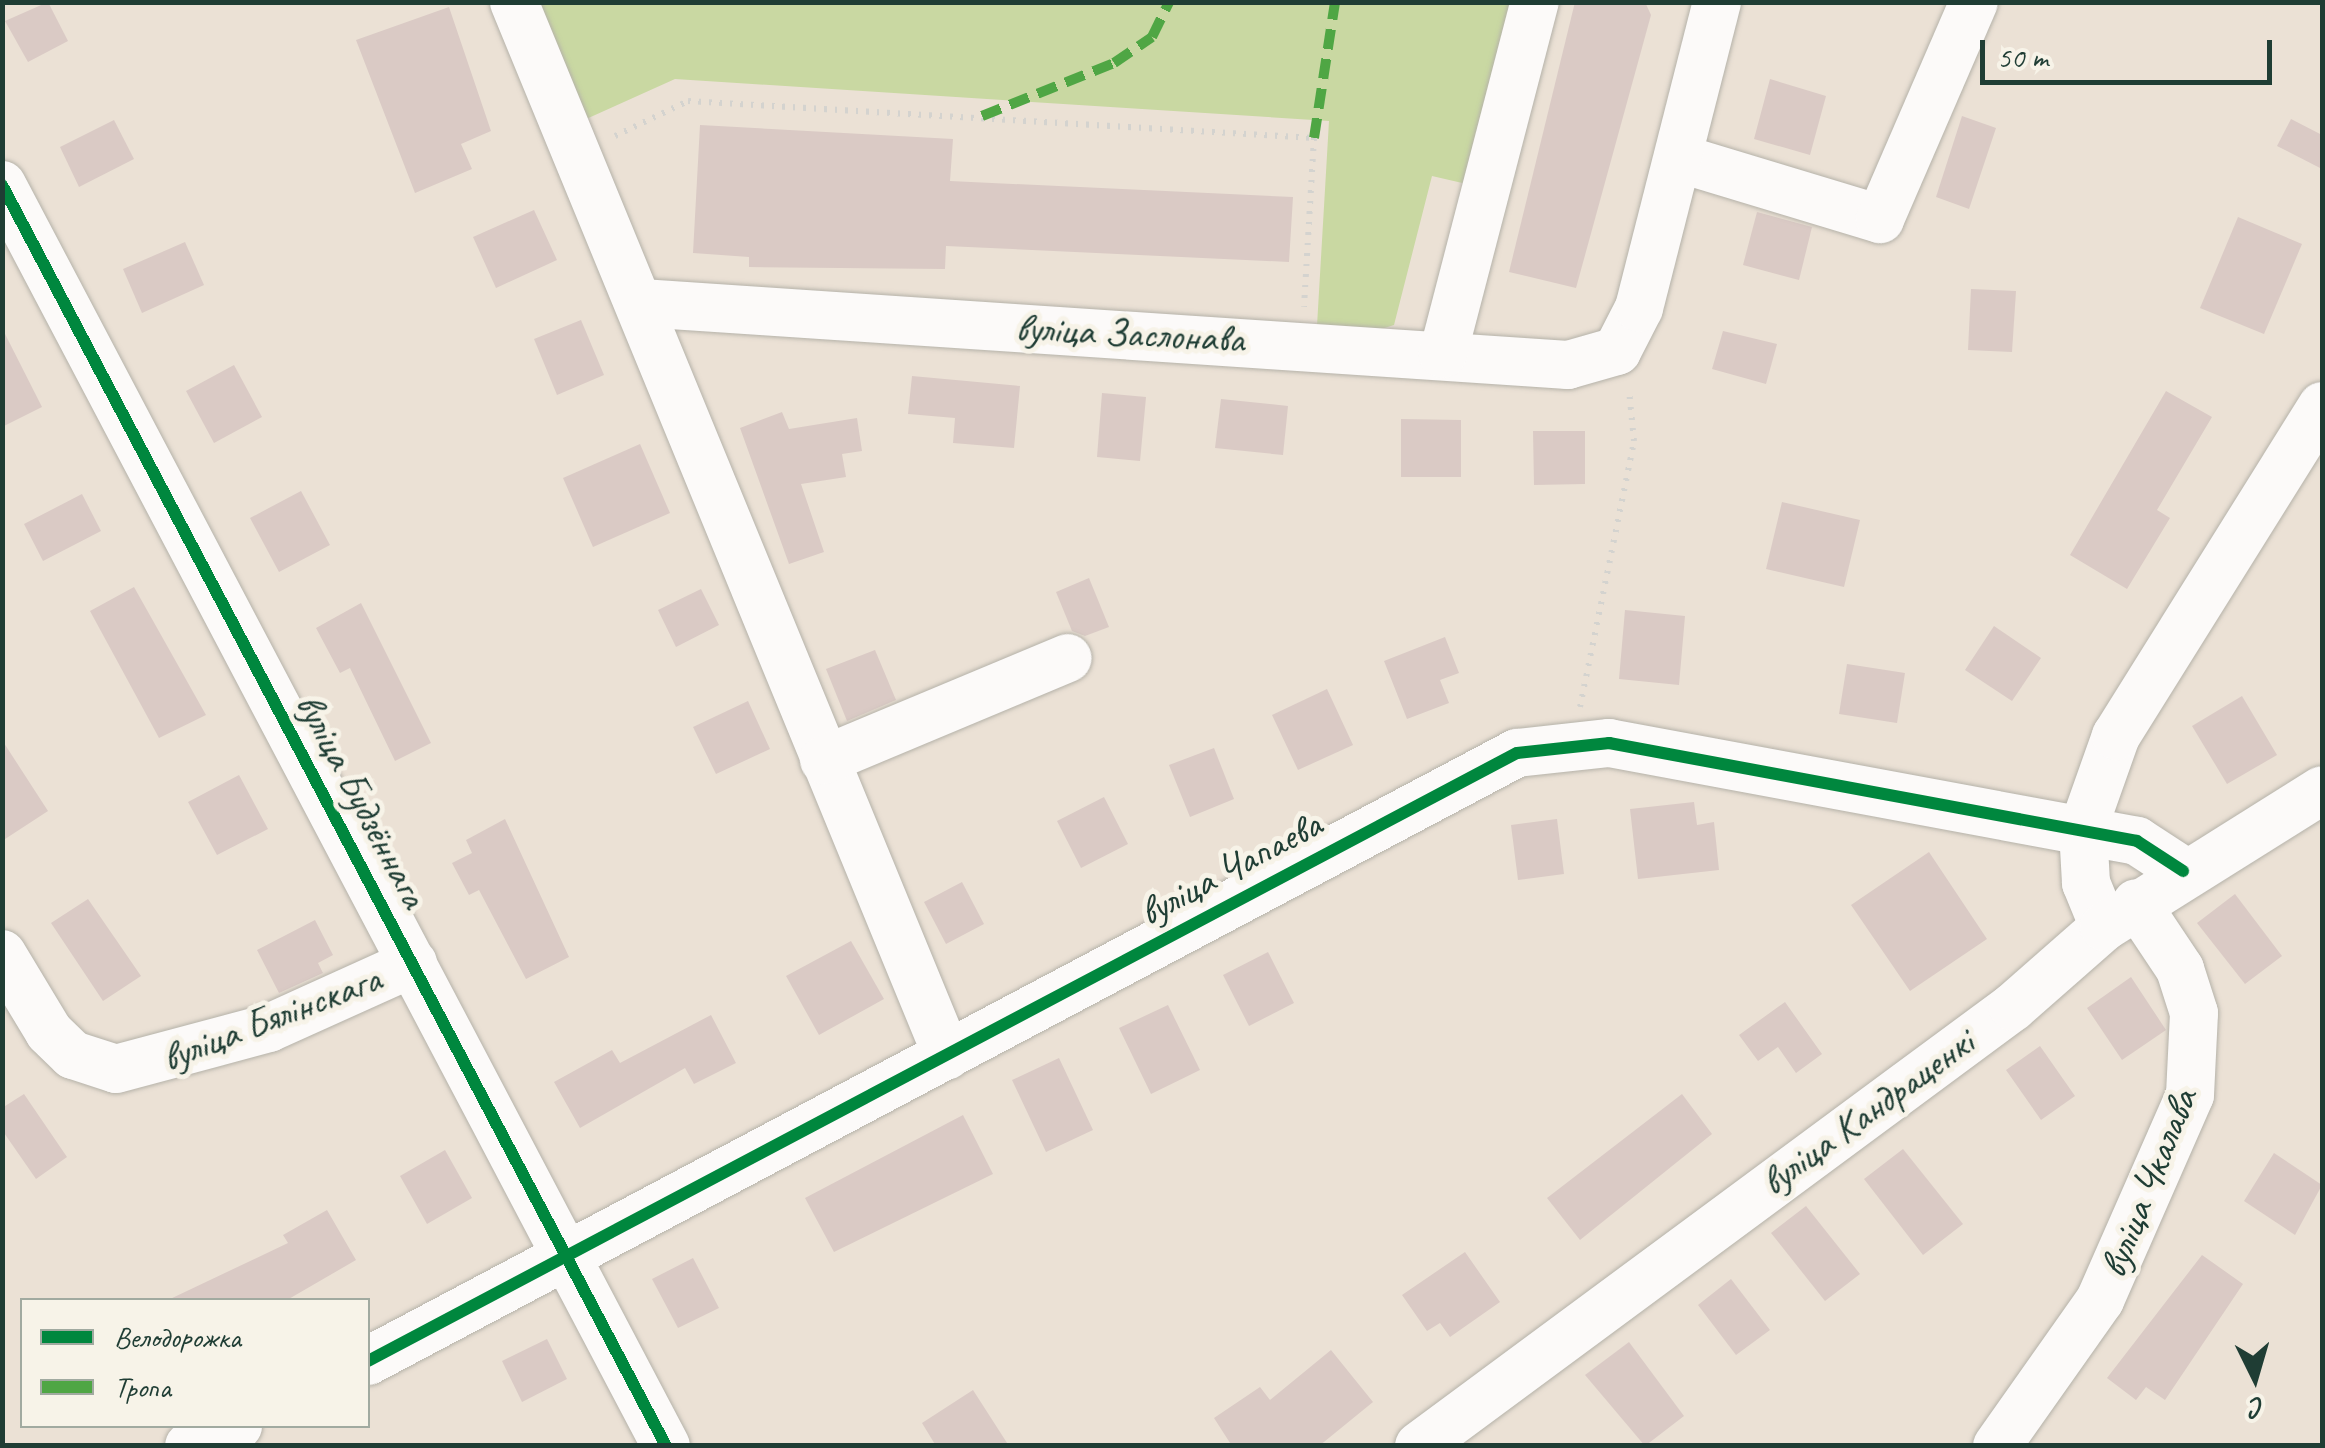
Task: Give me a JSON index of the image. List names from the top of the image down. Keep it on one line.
{"streets":{"street":["вуліца Заслонава","вуліца Будзённага","вуліца Чапаева","вуліца Бялінскага","вуліца Кандраценкі","вуліца Чкалава"]},"crossings":[["вуліца Будзённага","вуліца Чапаева"],["вуліца Будзённага","вуліца Бялінскага"],["вуліца Чапаева","вуліца Кандраценкі"],["вуліца Чапаева","вуліца Чкалава"],["вуліца Кандраценкі","вуліца Чкалава"]],"legend":["Велодорожка","Тропа"],"scale_bar":"50 m","north":"bottom"}
